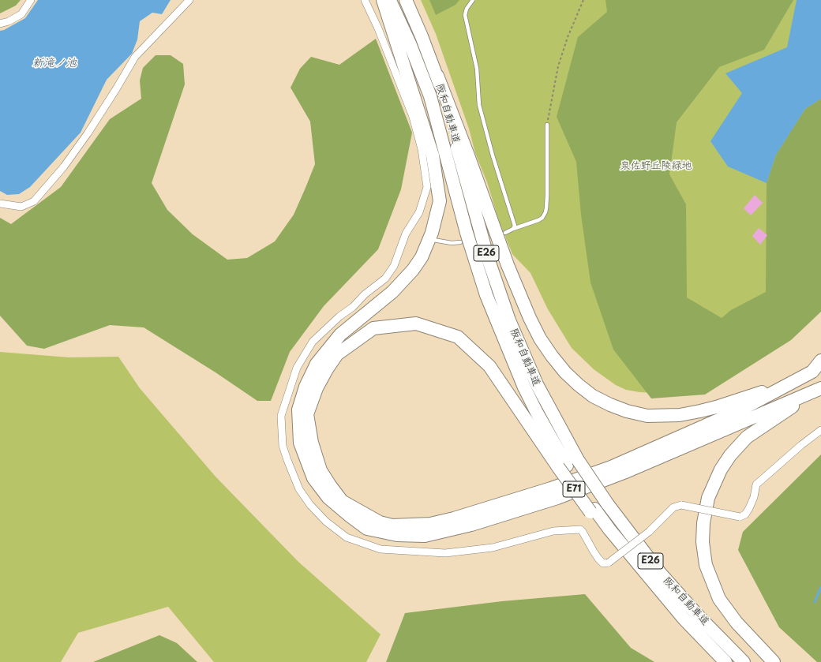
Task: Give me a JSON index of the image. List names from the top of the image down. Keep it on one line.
{"streets":{"highway":["阪和自動車道","E26"]},"water":["新滝ノ池"],"parks":["泉佐野丘陵緑地"]}
